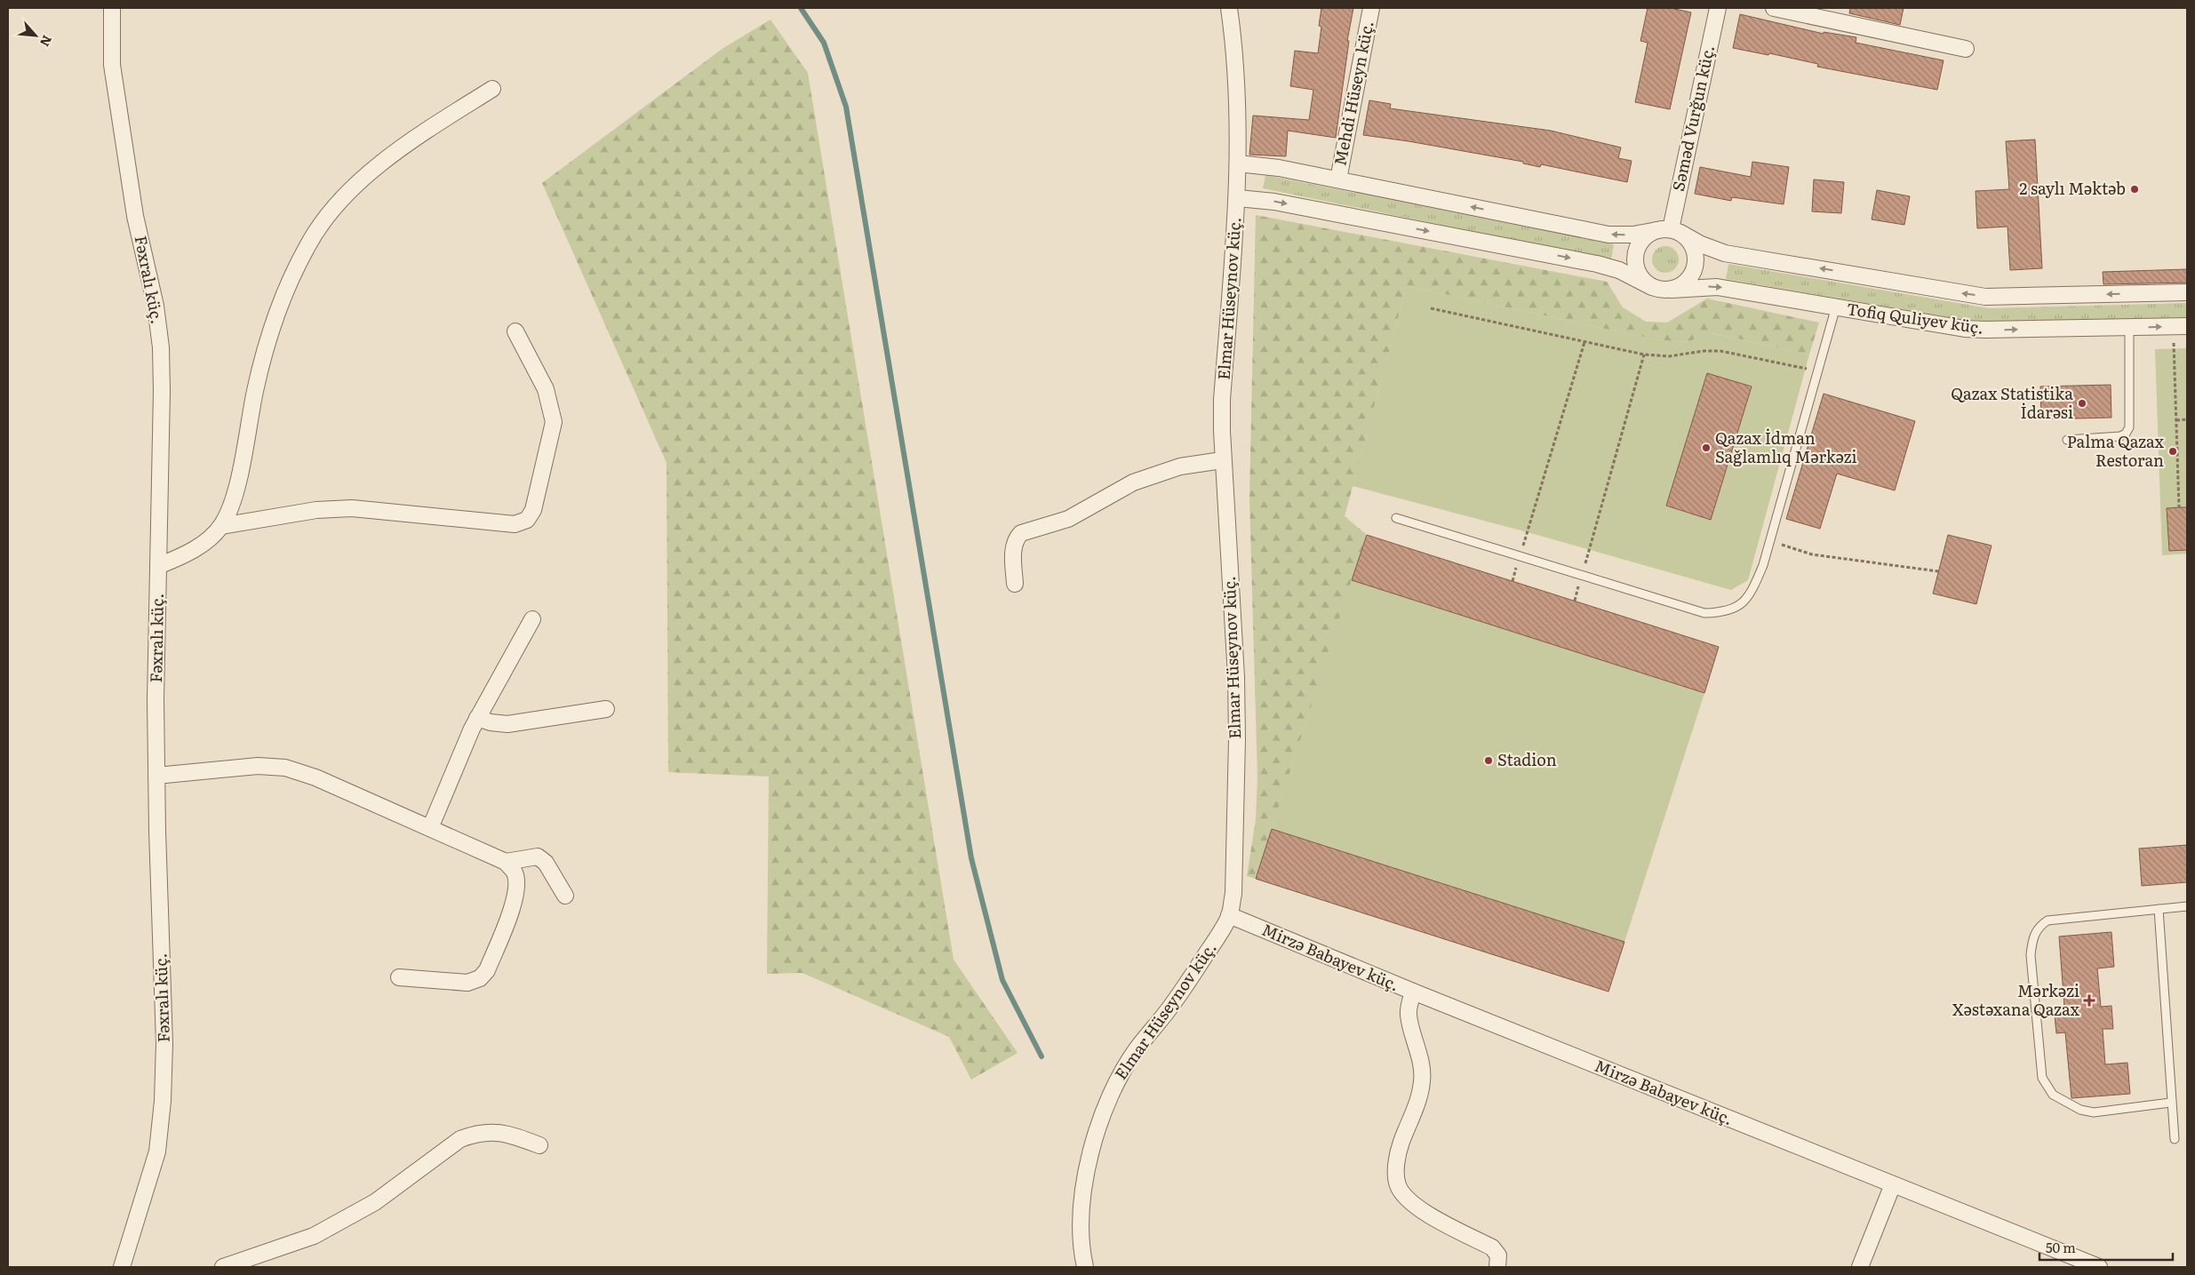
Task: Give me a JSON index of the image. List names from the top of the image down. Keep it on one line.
{"streets":{"street":["Mehdi Hüseyn küç.","Səməd Vurğun küç.","Fəxralı küç.","Elmar Hüseynov küç.","Tofiq Quliyev küç.","Mirzə Babayev küç."]},"crossings":[["Səməd Vurğun küç.","Tofiq Quliyev küç."],["Elmar Hüseynov küç.","Tofiq Quliyev küç."],["Elmar Hüseynov küç.","Mirzə Babayev küç."]],"places":{"other":["2 saylı Məktəb","Qazax Statistika İdarəsi","Qazax İdman Sağlamlıq Mərkəzi","Palma Qazax Restoran","Stadion"],"health":["Mərkəzi Xəstəxana Qazax"]},"scale_bar":"50 m","north":"bottom right"}
